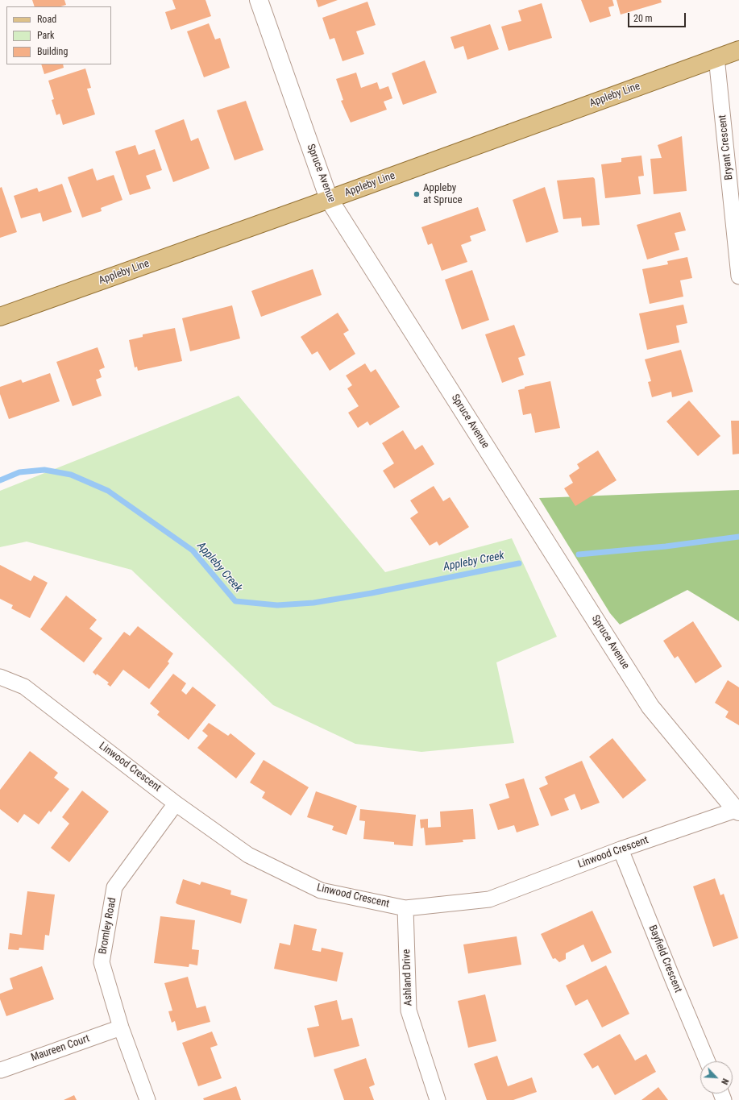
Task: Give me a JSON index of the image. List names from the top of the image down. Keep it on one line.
{"streets":{"main road":["Appleby Line"],"street":["Bryant Crescent","Spruce Avenue","Linwood Crescent","Bromley Road","Bayfield Crescent","Ashland Drive","Maureen Court"]},"crossings":[["Appleby Line","Bryant Crescent"],["Appleby Line","Spruce Avenue"],["Spruce Avenue","Linwood Crescent"],["Linwood Crescent","Bromley Road"],["Linwood Crescent","Bayfield Crescent"],["Linwood Crescent","Ashland Drive"],["Bromley Road","Maureen Court"]],"water":["Appleby Creek"],"places":["Appleby at Spruce"],"legend":["Road","Park","Building"],"scale_bar":"20 m","north":"bottom right"}
